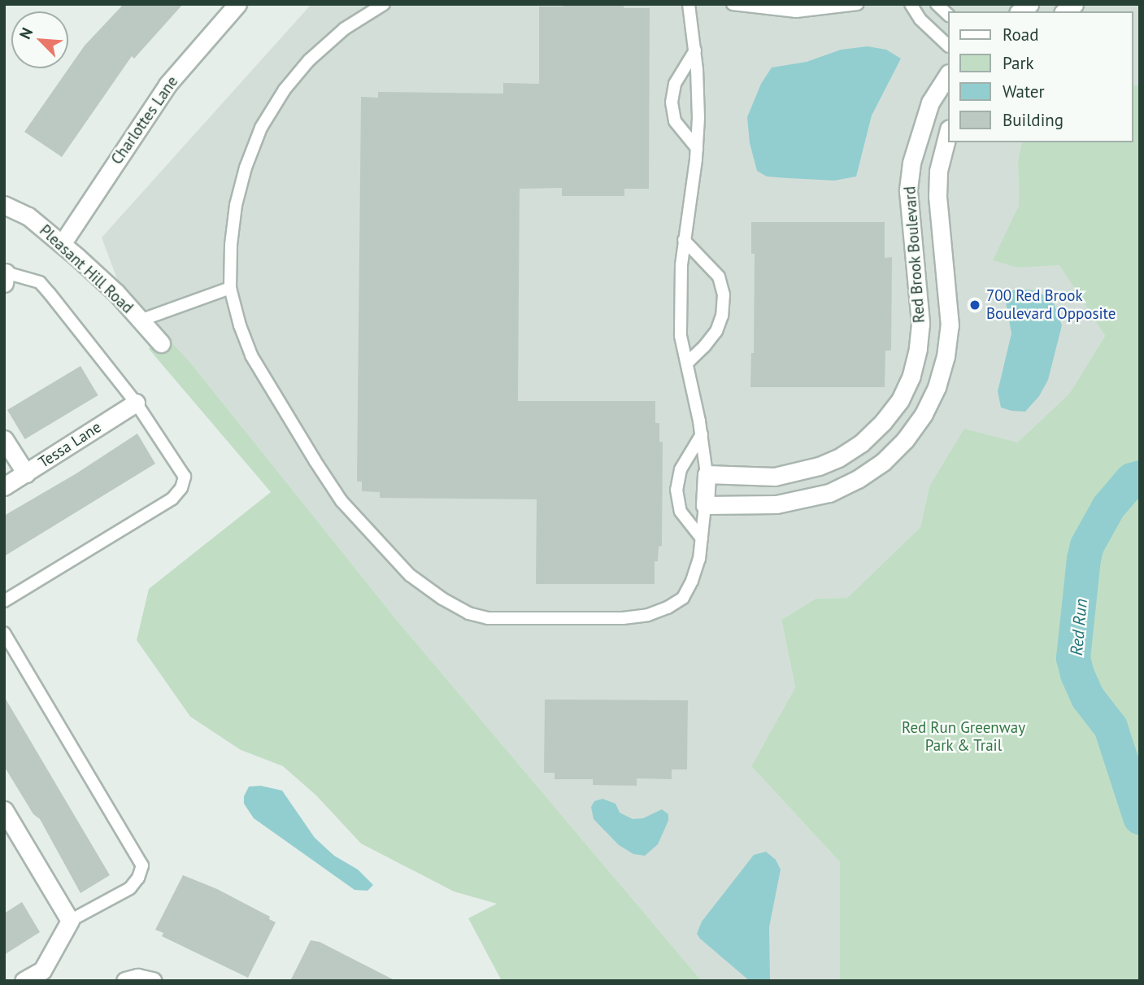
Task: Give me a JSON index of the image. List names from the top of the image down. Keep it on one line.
{"streets":{"street":["Charlottes Lane","Red Brook Boulevard","Pleasant Hill Road","Tessa Lane"]},"crossings":[["Charlottes Lane","Pleasant Hill Road"]],"water":["Red Run"],"parks":["Red Run Greenway Park & Trail"],"places":["700 Red Brook Boulevard Opposite"],"legend":["Road","Park","Water","Building"],"north":"top left"}
